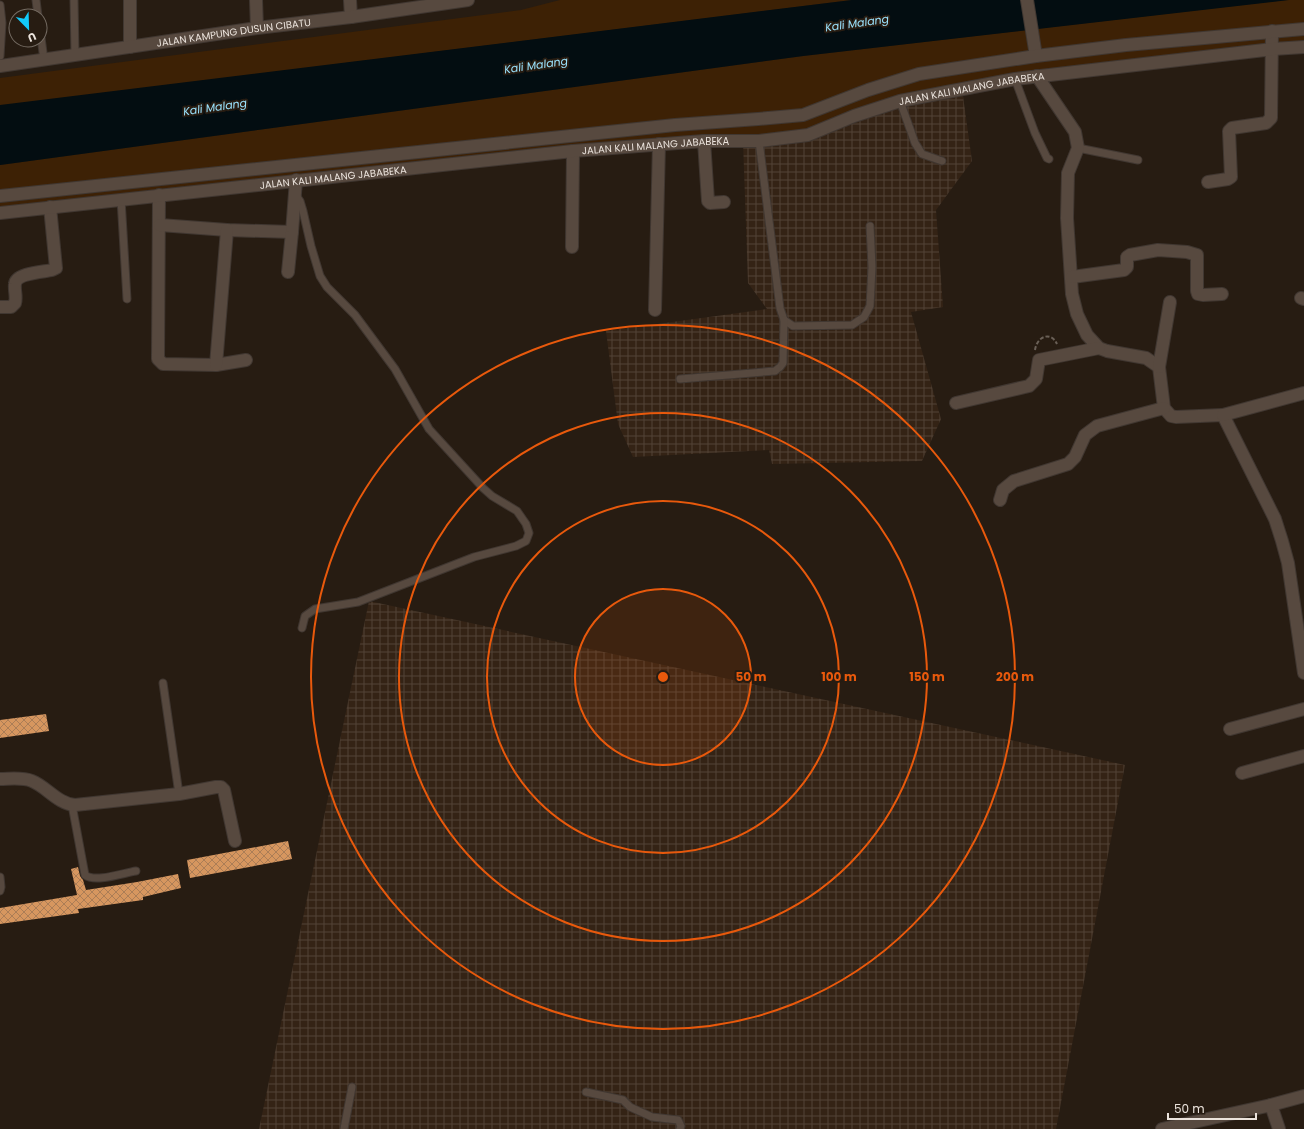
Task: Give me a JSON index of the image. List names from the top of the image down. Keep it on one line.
{"streets":{"street":["JALAN KAMPUNG DUSUN CIBATU","JALAN KALI MALANG JABABEKA"]},"water":["Kali Malang"],"scale_bar":"50 m","north":"bottom right","rings":["50 m","100 m","150 m","200 m"]}
